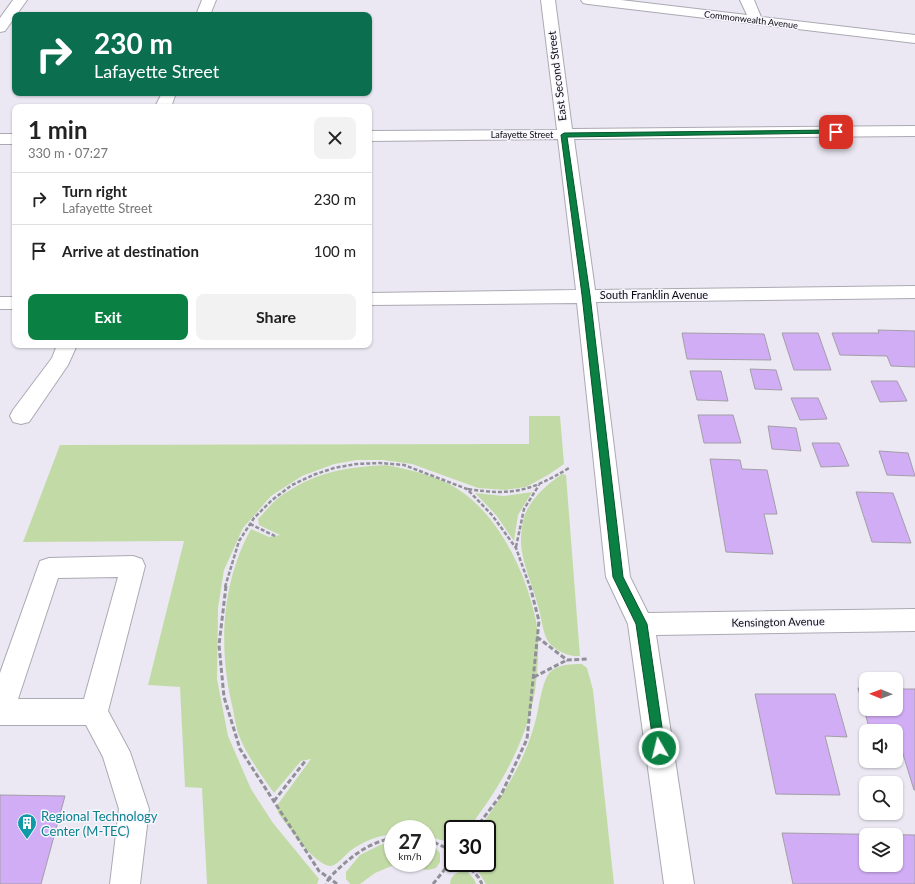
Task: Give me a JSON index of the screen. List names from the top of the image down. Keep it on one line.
{"streets":{"street":["Commonwealth Avenue","East Second Street","Lafayette Street","South Franklin Avenue","Kensington Avenue"]},"crossings":[["East Second Street","Lafayette Street"],["East Second Street","South Franklin Avenue"],["East Second Street","Kensington Avenue"]],"places":{"building":["Regional Technology Center (M-TEC)"]},"north":"left","page":{"turn":["230 m","Lafayette Street"],"heading":["1 min","330 m · 07:27"],"list":[{"name":"Turn right","note":"Lafayette Street","value":"230 m"},{"name":"Arrive at destination","value":"100 m"}],"buttons":["Exit","Share"],"speed":"27 km/h","limit":"30"}}
